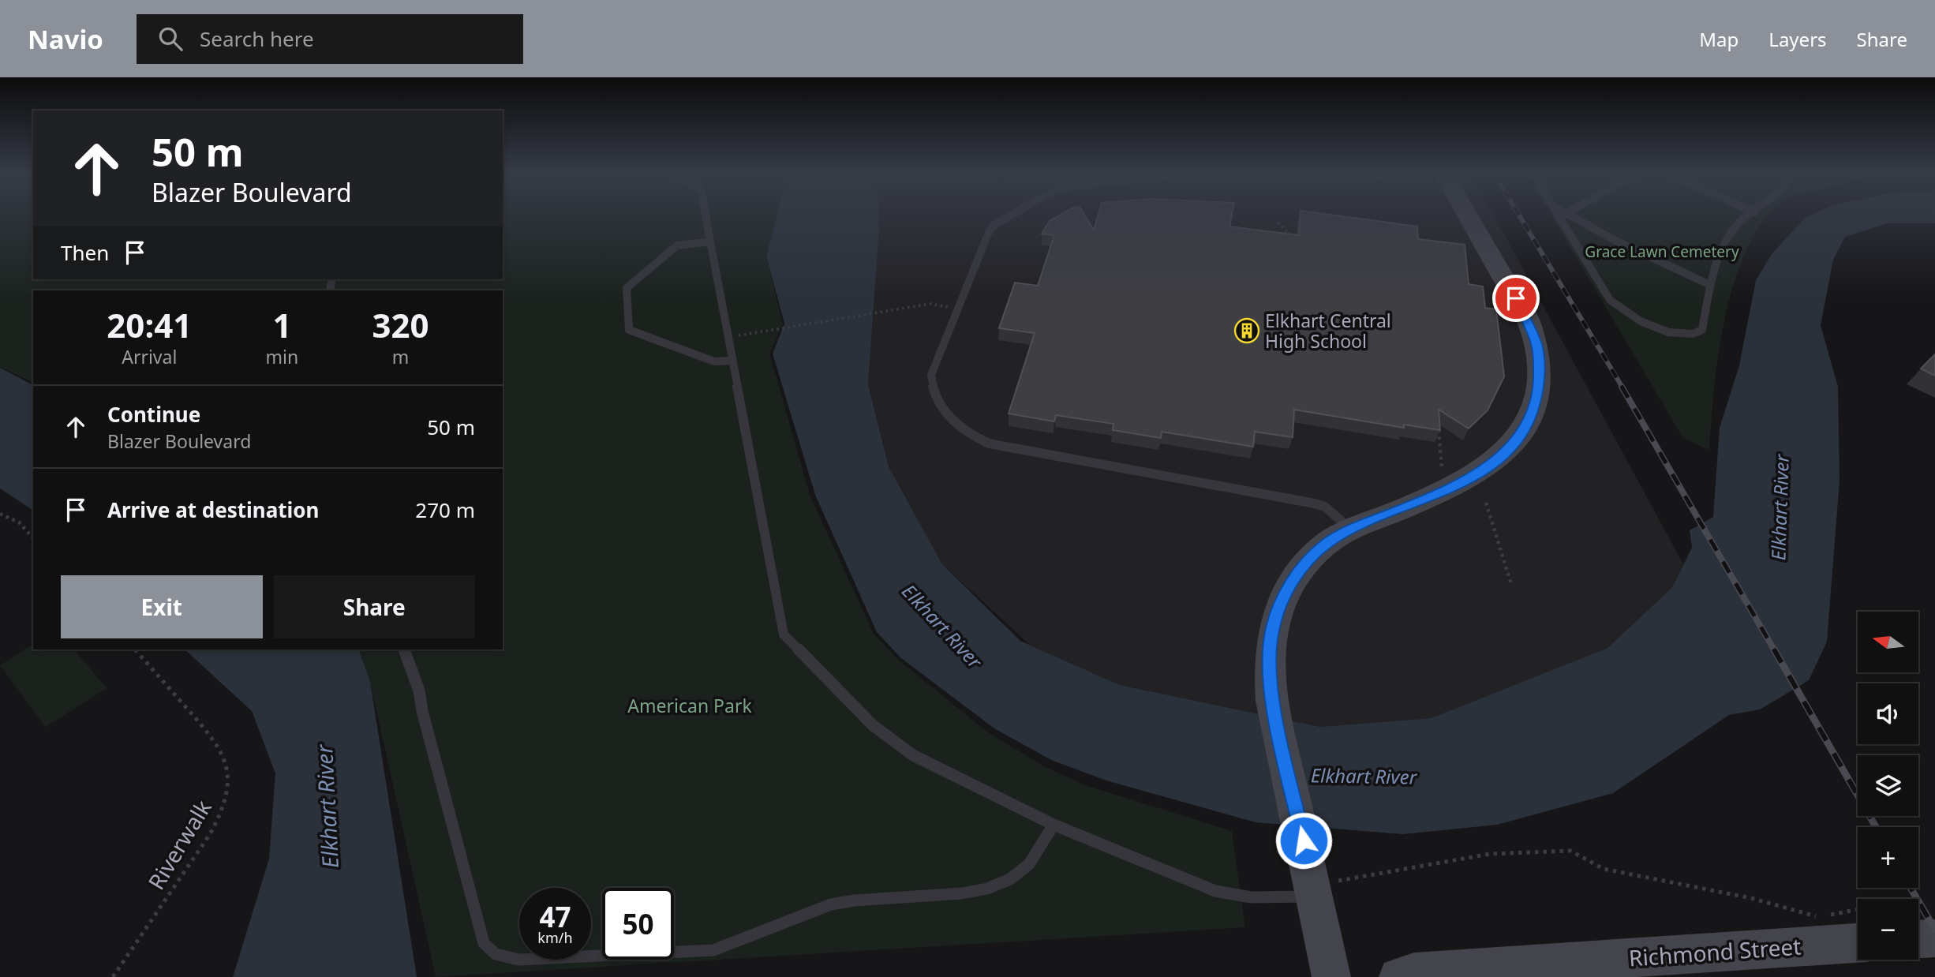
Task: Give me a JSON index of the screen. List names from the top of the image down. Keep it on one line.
{"streets":{"main road":["Richmond Street"],"path":["Riverwalk"]},"water":["Elkhart River"],"parks":["Grace Lawn Cemetery","American Park"],"places":{"building":["Elkhart Central High School"]},"north":"left","page":{"header":"Navio","search":"Search here","nav":["Map","Layers","Share"],"turn":["50 m","Blazer Boulevard"],"then":"Then","eta":["20:41","Arrival","1","min","320","m"],"list":[{"name":"Continue","note":"Blazer Boulevard","value":"50 m"},{"name":"Arrive at destination","value":"270 m"}],"buttons":["Exit","Share"],"map_buttons":["+","−"],"speed":"47 km/h","limit":"50"}}
